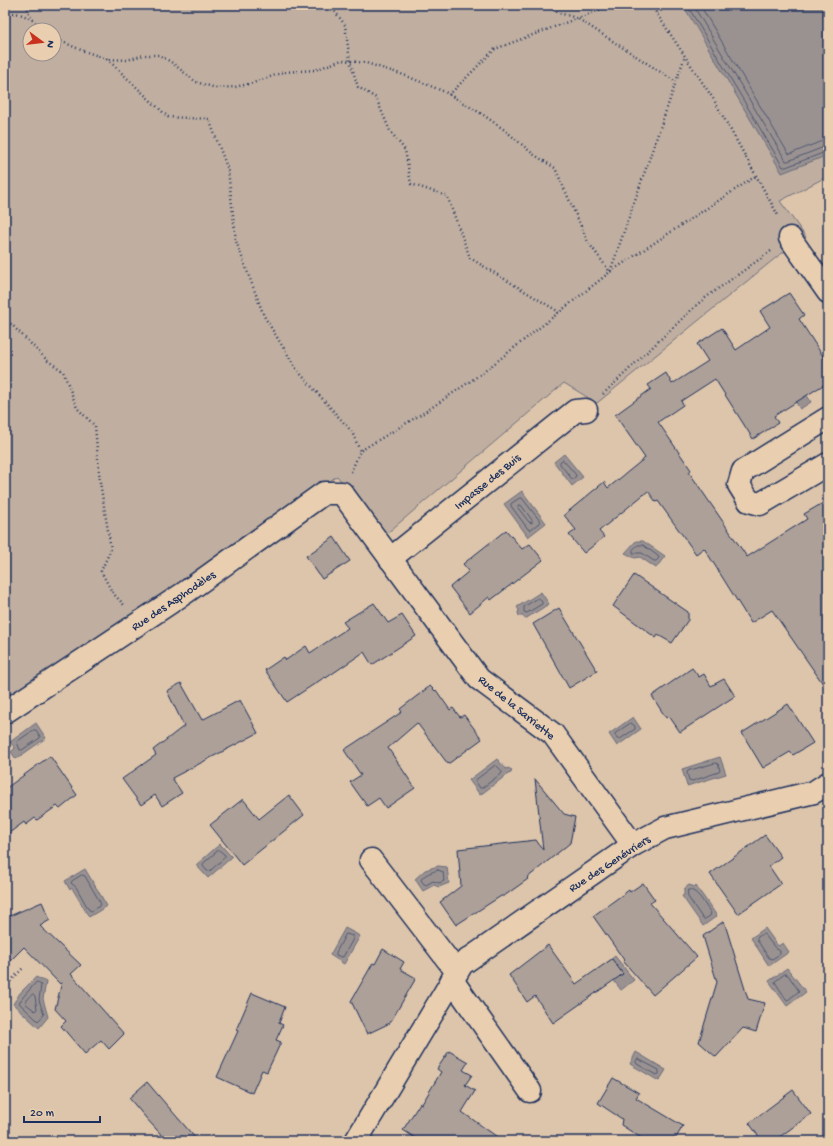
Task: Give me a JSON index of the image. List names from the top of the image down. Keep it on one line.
{"streets":{"street":["Impasse des Buis","Rue des Asphodèles","Rue de la Sarriette","Rue des Genévriers"]},"crossings":[["Impasse des Buis","Rue de la Sarriette"],["Rue des Asphodèles","Rue de la Sarriette"],["Rue de la Sarriette","Rue des Genévriers"]],"scale_bar":"20 m","north":"right"}
